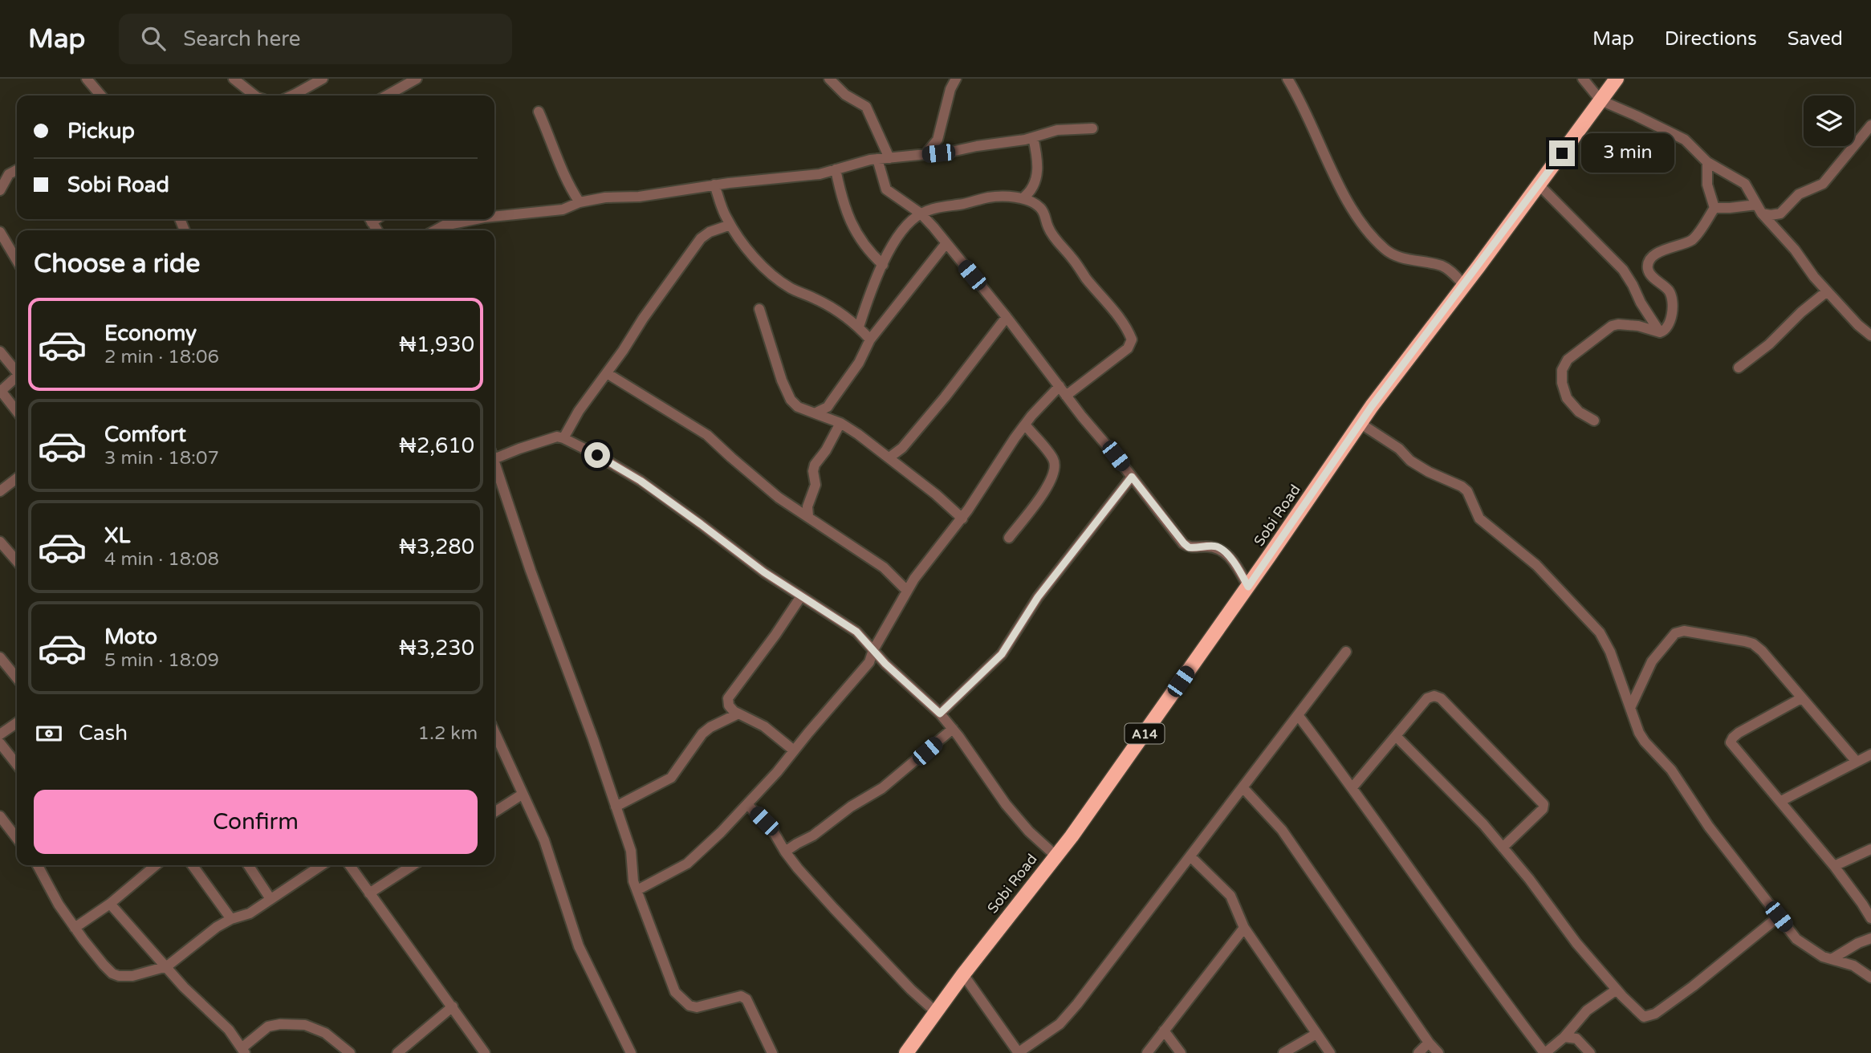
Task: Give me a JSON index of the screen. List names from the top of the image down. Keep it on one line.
{"streets":{"highway":["Sobi Road","A14"]},"page":{"header":"Map","search":"Search here","nav":["Map","Directions","Saved"],"banner":["Pickup","Sobi Road"],"bubble":"3 min","heading":"Choose a ride","list":[{"name":"Economy","note":"2 min · 18:06","value":"₦1,930"},{"name":"Comfort","note":"3 min · 18:07","value":"₦2,610"},{"name":"XL","note":"4 min · 18:08","value":"₦3,280"},{"name":"Moto","note":"5 min · 18:09","value":"₦3,230"}],"pay":["Cash","1.2 km"],"buttons":"Confirm"}}
